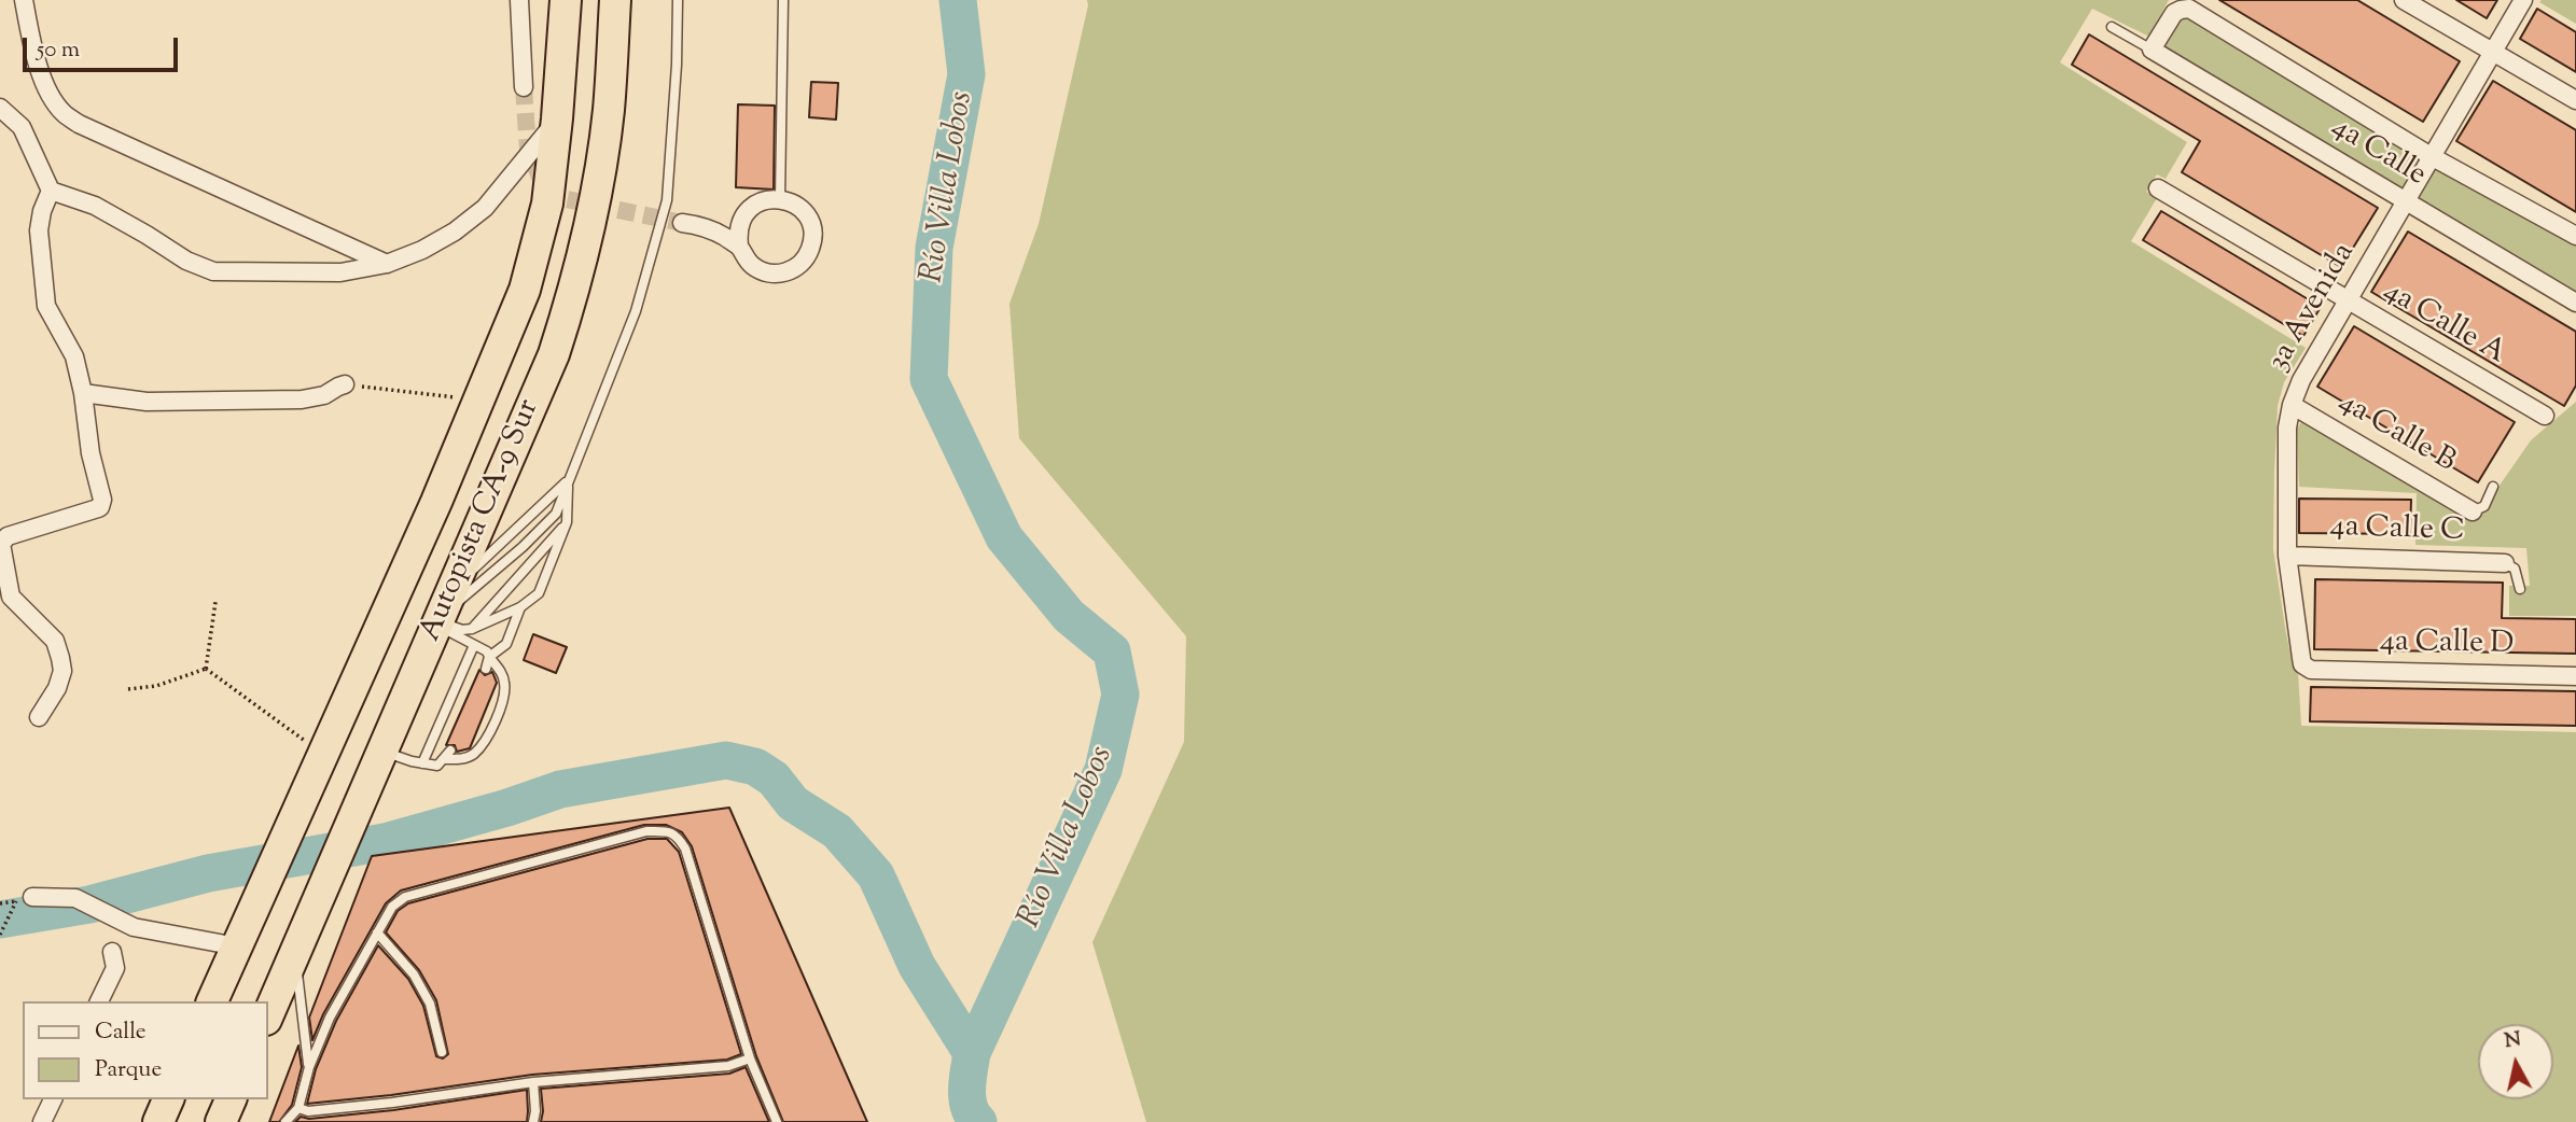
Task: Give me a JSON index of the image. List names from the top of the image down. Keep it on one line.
{"streets":{"highway":["Autopista CA-9 Sur"],"street":["4a Calle","3a Avenida","4a Calle A","4a Calle B","4a Calle C","4a Calle D"]},"crossings":[["4a Calle","3a Avenida"],["3a Avenida","4a Calle A"],["3a Avenida","4a Calle B"],["3a Avenida","4a Calle C"],["3a Avenida","4a Calle D"]],"water":["Río Villa Lobos"],"legend":["Calle","Parque"],"scale_bar":"50 m","north":"top"}
